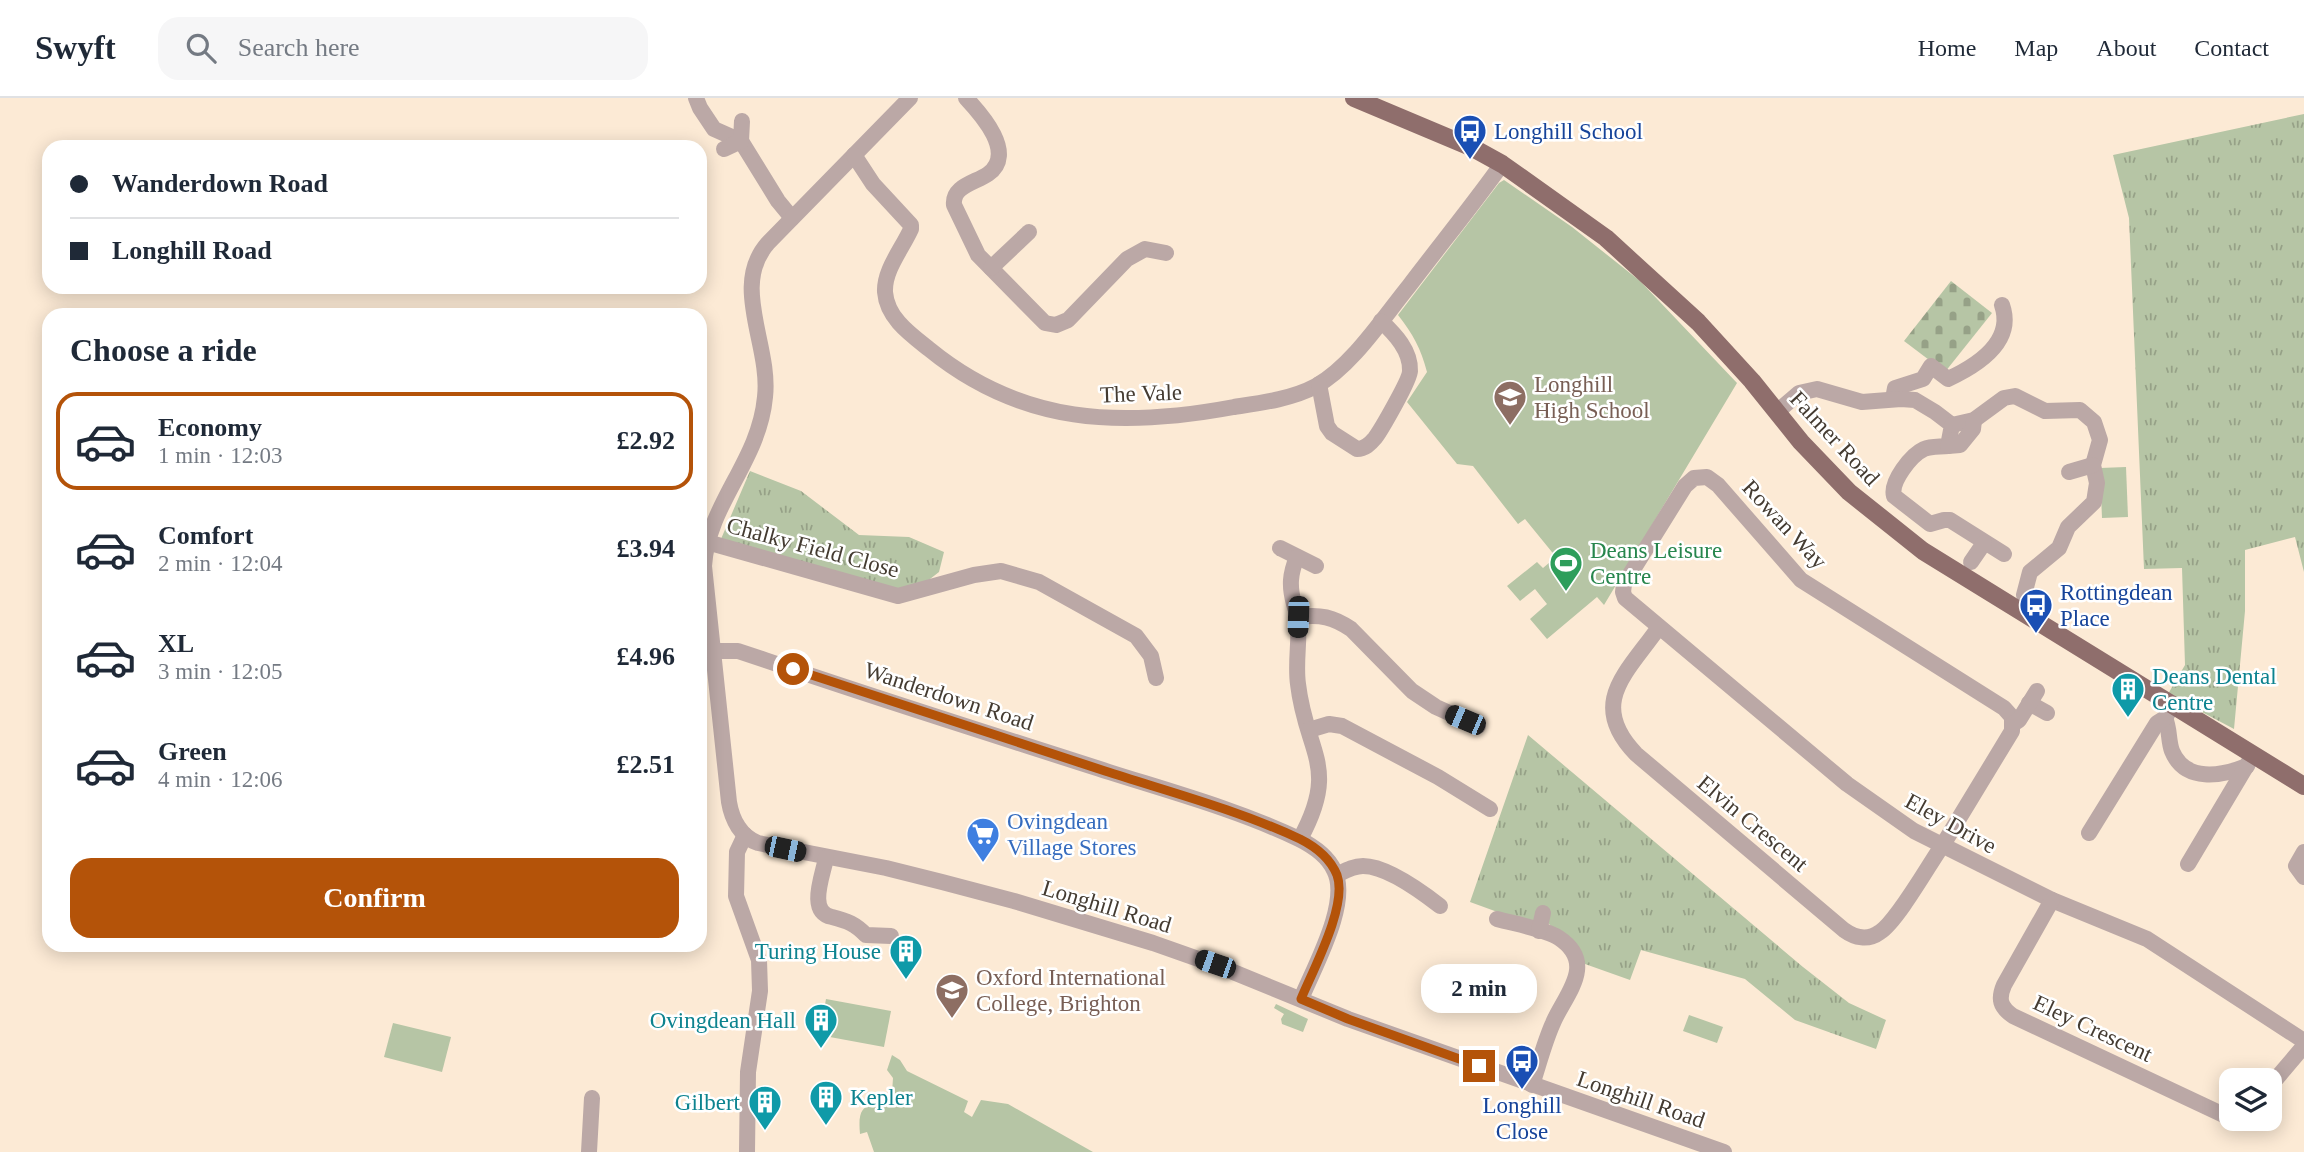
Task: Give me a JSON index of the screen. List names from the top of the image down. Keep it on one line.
{"streets":{"main road":["Falmer Road"],"street":["The Vale","Rowan Way","Chalky Field Close","Wanderdown Road","Elvin Crescent","Eley Drive","Longhill Road","Eley Crescent"]},"crossings":[["The Vale","Falmer Road"],["Rowan Way","Eley Drive"],["Elvin Crescent","Eley Drive"],["Eley Drive","Eley Crescent"]],"places":{"bus stop":["Longhill School","Rottingdean Place","Longhill Close"],"school or university":["Longhill High School","Oxford International College, Brighton"],"sports":["Deans Leisure Centre"],"building":["Deans Dental Centre","Turing House","Ovingdean Hall","Kepler","Gilbert"],"supermarket":["Ovingdean Village Stores"]},"page":{"header":"Swyft","search":"Search here","nav":["Home","Map","About","Contact"],"banner":["Wanderdown Road","Longhill Road"],"heading":"Choose a ride","list":[{"name":"Economy","note":"1 min · 12:03","value":"£2.92"},{"name":"Comfort","note":"2 min · 12:04","value":"£3.94"},{"name":"XL","note":"3 min · 12:05","value":"£4.96"},{"name":"Green","note":"4 min · 12:06","value":"£2.51"}],"buttons":"Confirm","bubble":"2 min"}}
